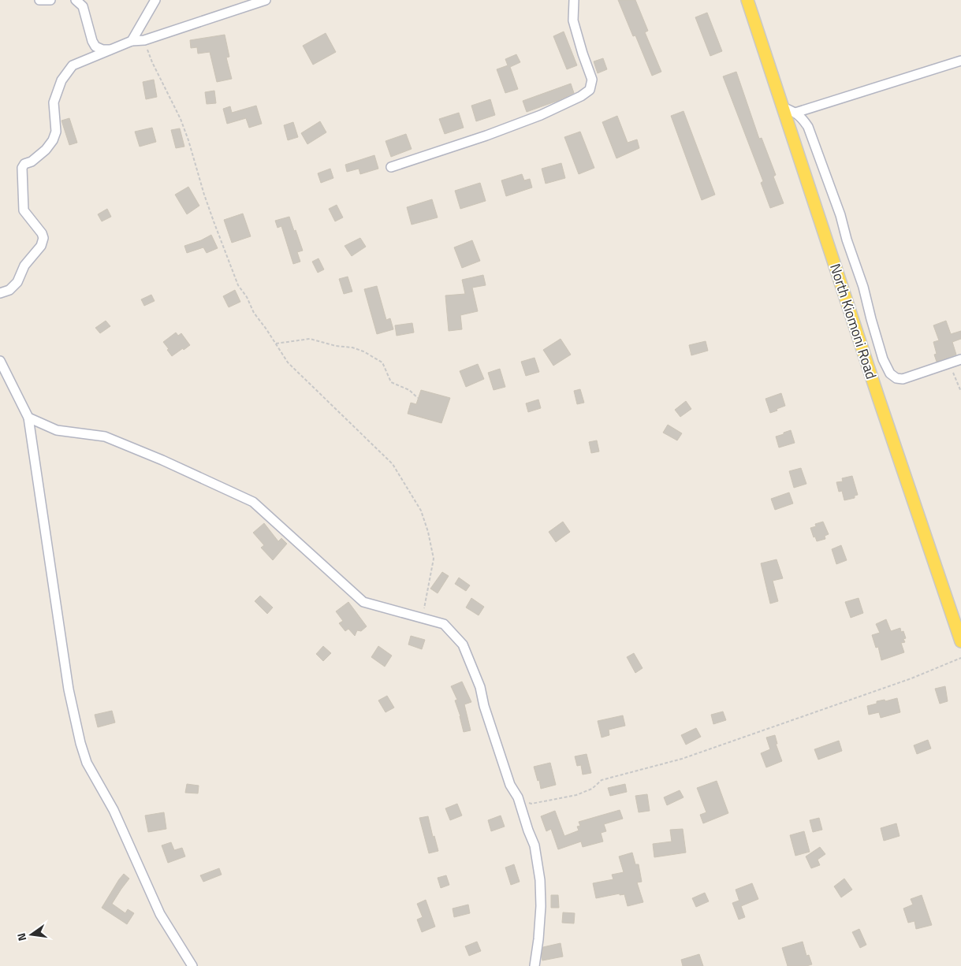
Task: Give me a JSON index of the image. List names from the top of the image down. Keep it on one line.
{"streets":{"main road":["North Kiomoni Road"]},"north":"left"}
